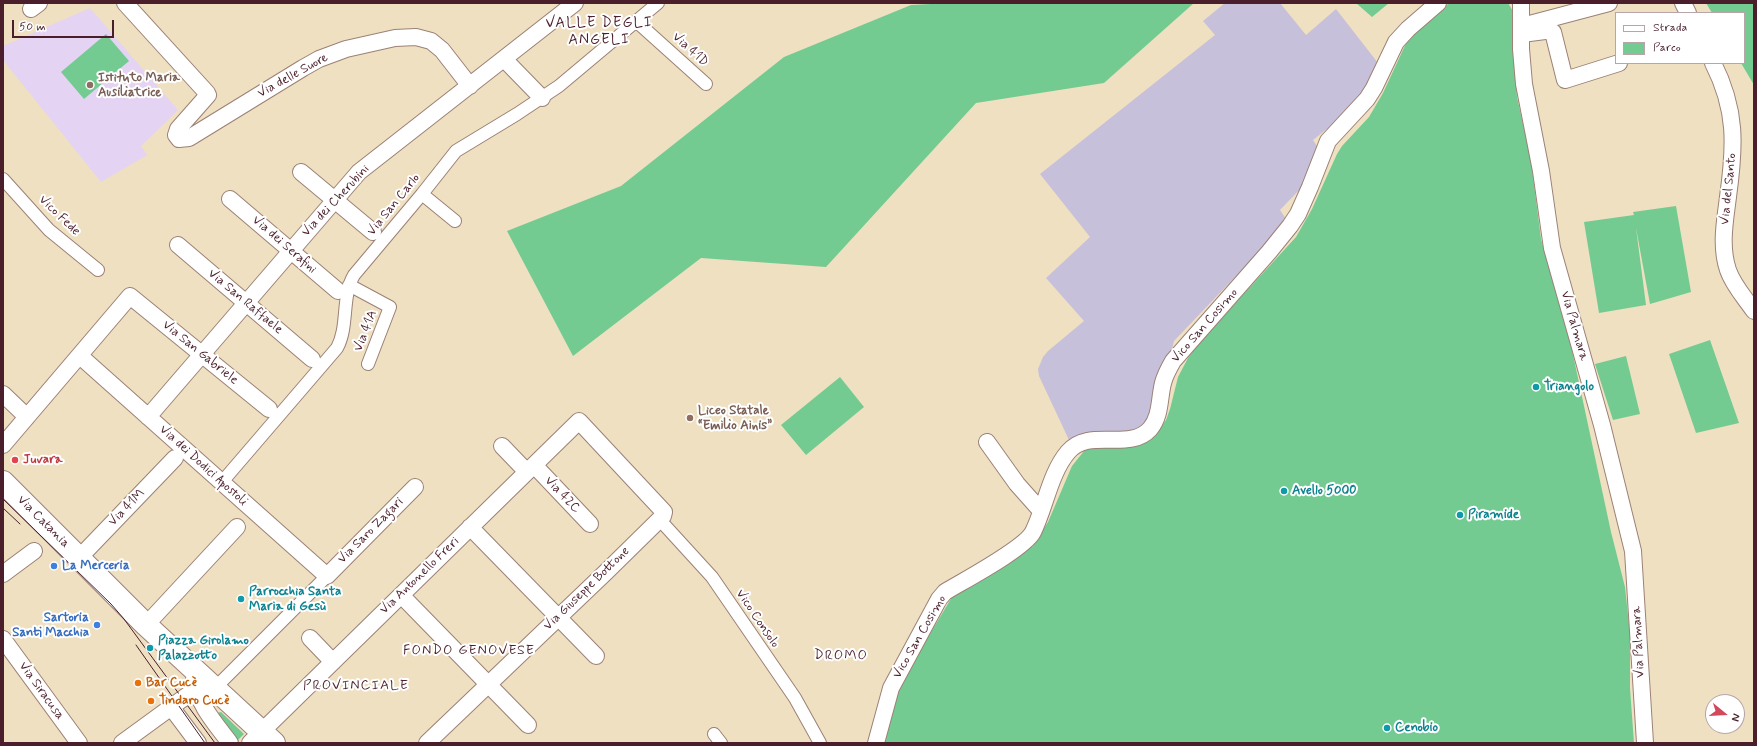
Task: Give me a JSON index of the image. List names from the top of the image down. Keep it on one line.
{"streets":{"main road":["Via Catania"],"street":["Via 41D","Via delle Suore","Via del Santo","Via dei Cherubini","Via San Carlo","Vico Fede","Via dei Serafini","Via San Raffaele","Vico San Cosimo","Via Palmara","Via 41A","Via San Gabriele","Via dei Dodici Apostoli","Via 42C","Via 41M","Via Saro Zagari","Via Antonello Freri","Via Giuseppe Bottone","Vico Consolo","Via Siracusa"]},"crossings":[["Via 41D","Via San Carlo"],["Via delle Suore","Via dei Cherubini"],["Via dei Cherubini","Via dei Serafini"],["Via dei Cherubini","Via San Raffaele"],["Via dei Cherubini","Via San Gabriele"],["Via dei Cherubini","Via dei Dodici Apostoli"],["Via San Carlo","Via dei Serafini"],["Via San Carlo","Via 41A"],["Via San Carlo","Via dei Dodici Apostoli"],["Via dei Serafini","Via 41A"],["Via San Gabriele","Via dei Dodici Apostoli"],["Via dei Dodici Apostoli","Via Saro Zagari"],["Via 42C","Via Antonello Freri"],["Via 41M","Via Catania"],["Via Catania","Via Antonello Freri"],["Via Antonello Freri","Via Giuseppe Bottone"],["Via Antonello Freri","Vico Consolo"],["Via Giuseppe Bottone","Vico Consolo"]],"districts":["VALLE DEGLI ANGELI","FONDO GENOVESE","DROMO","PROVINCIALE"],"places":["Istituto Maria Ausiliatrice","Triangolo","Liceo Statale “Emilio Ainis”","Juvara","Avello 5000","Piramide","La Merceria","Parrocchia Santa Maria di Gesù","Sartoria Santi Macchia","Piazza Girolamo Palazzotto","Bar Cucè","Tindaro Cucè","Cenobio"],"legend":["Strada","Parco"],"scale_bar":"50 m","north":"right"}
